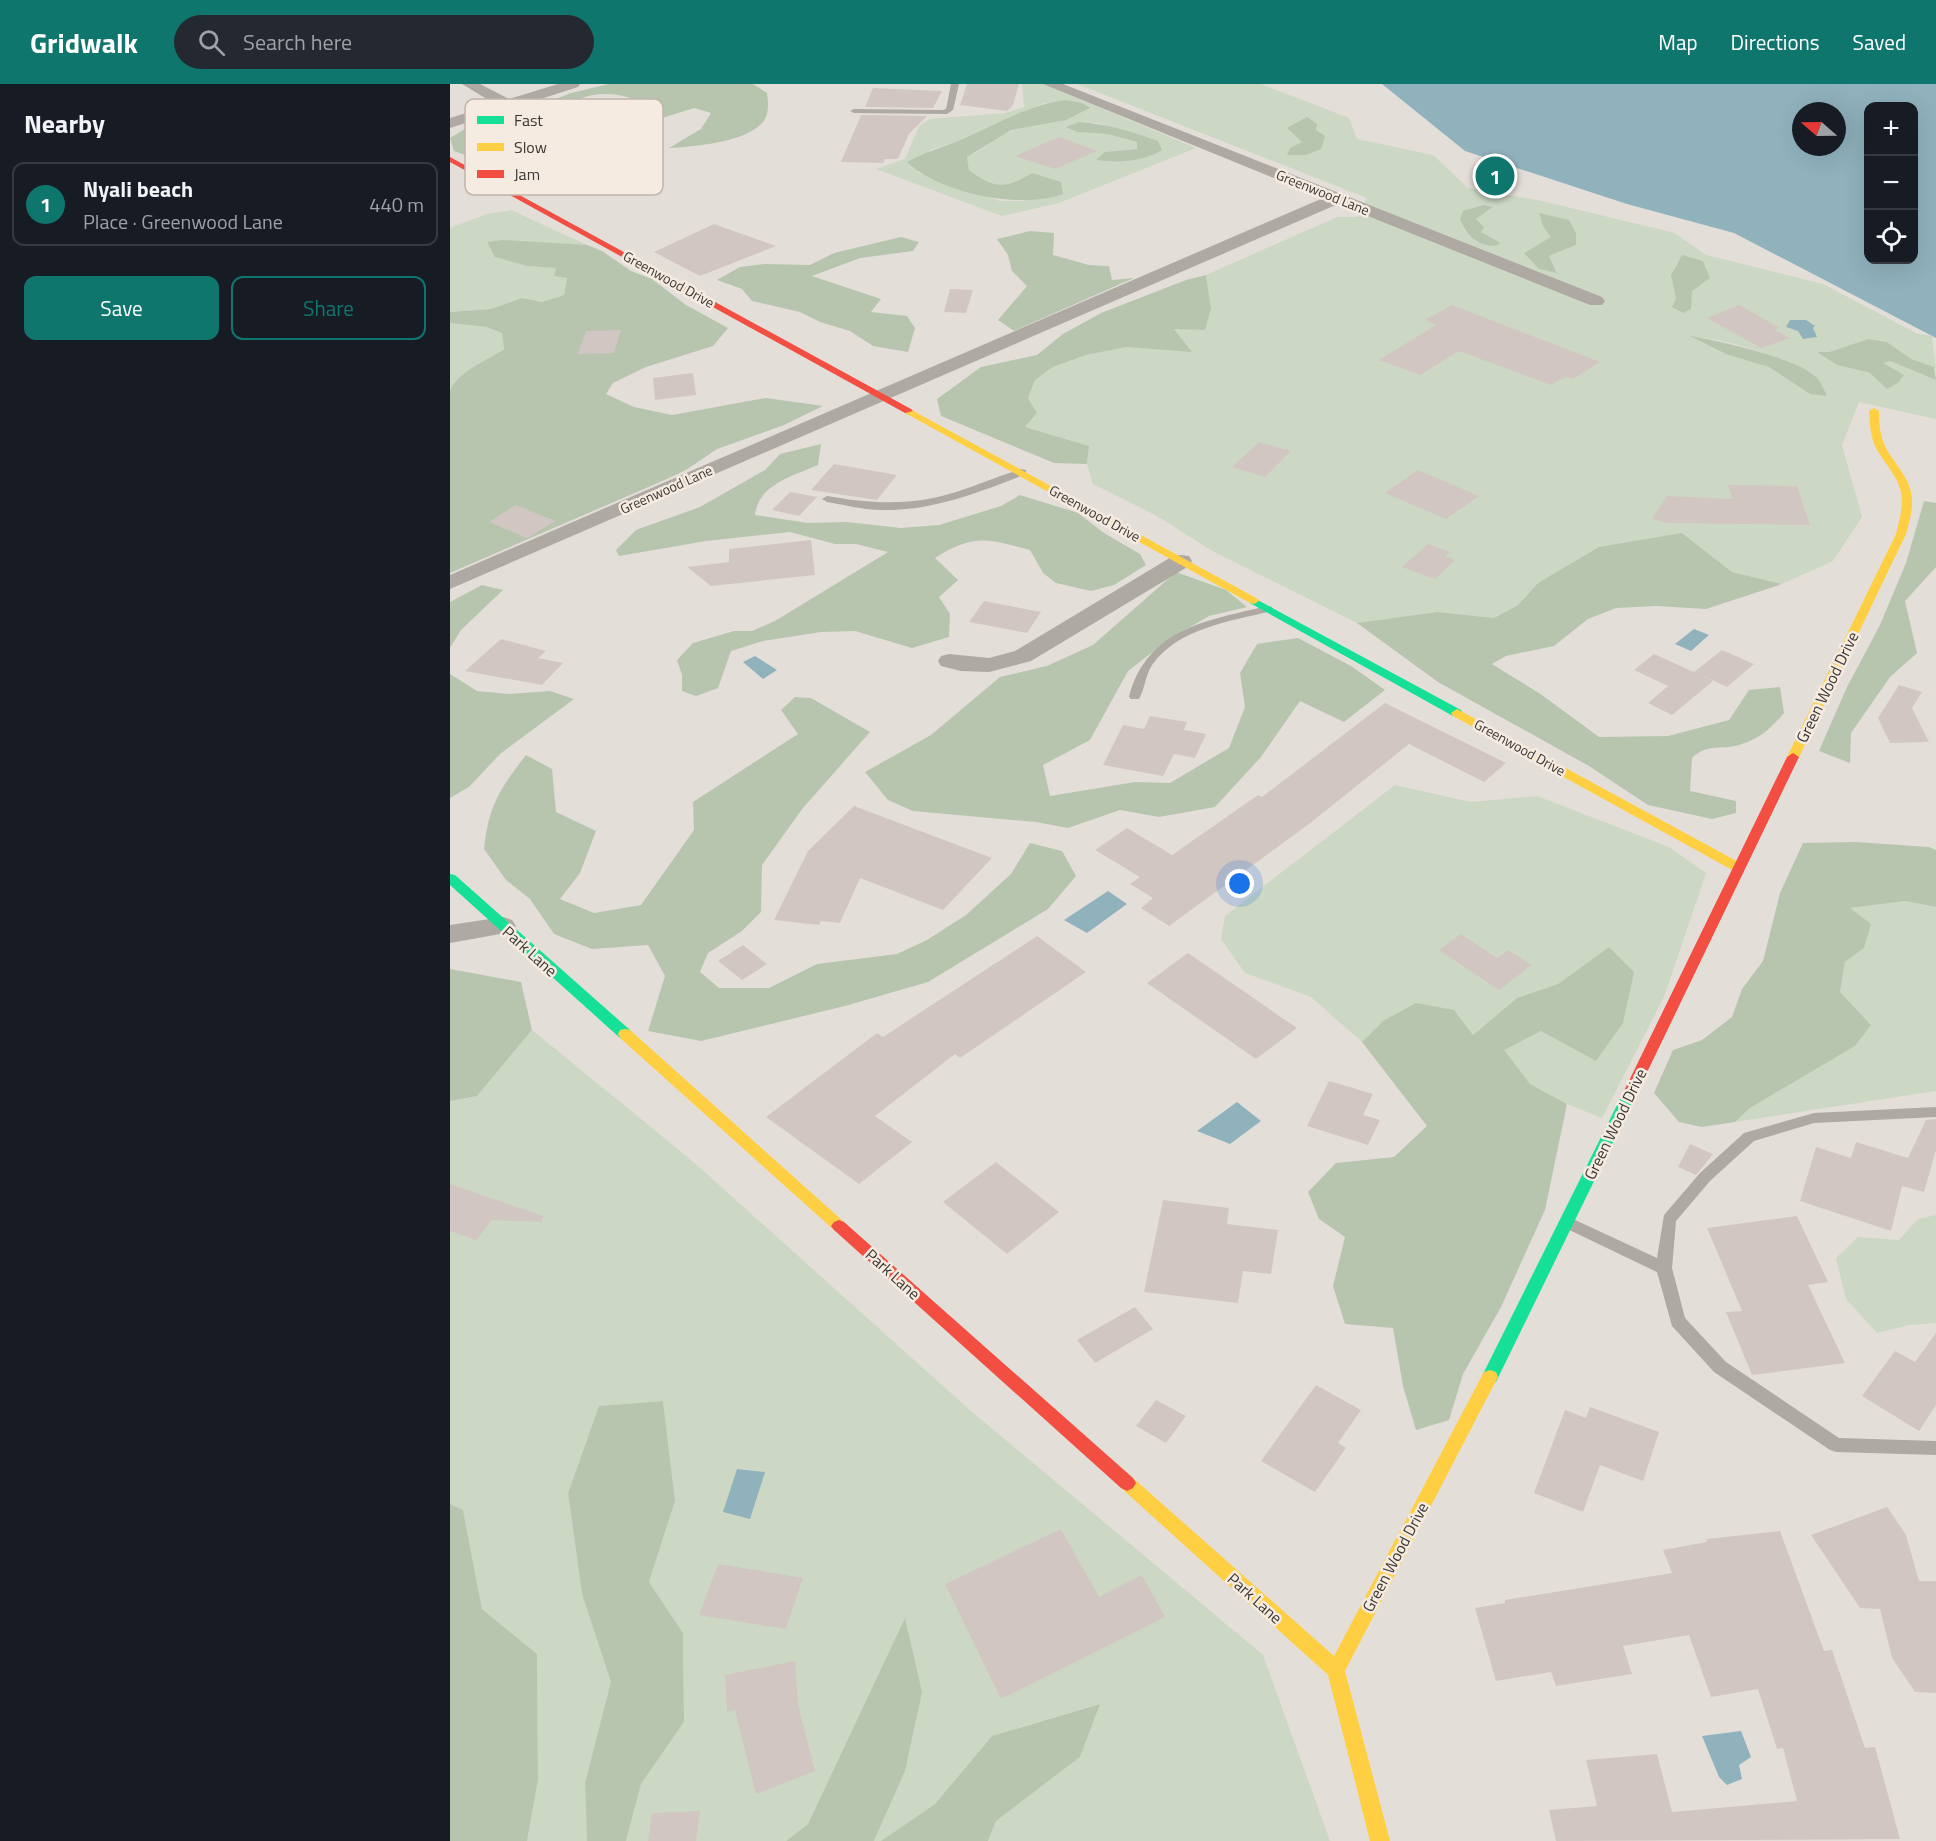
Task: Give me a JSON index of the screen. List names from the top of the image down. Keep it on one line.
{"streets":{"street":["Greenwood Lane","Greenwood Drive","Green Wood Drive","Park Lane"]},"crossings":[["Greenwood Lane","Greenwood Drive"],["Greenwood Drive","Green Wood Drive"],["Green Wood Drive","Park Lane"]],"legend":["Fast","Slow","Jam"],"north":"left","page":{"header":"Gridwalk","search":"Search here","nav":["Map","Directions","Saved"],"heading":"Nearby","map_buttons":["+","−"],"pins":"1","list":[{"mark":"1","name":"Nyali beach","note":"Place · Greenwood Lane","value":"440 m"}],"buttons":["Save","Share"]}}
